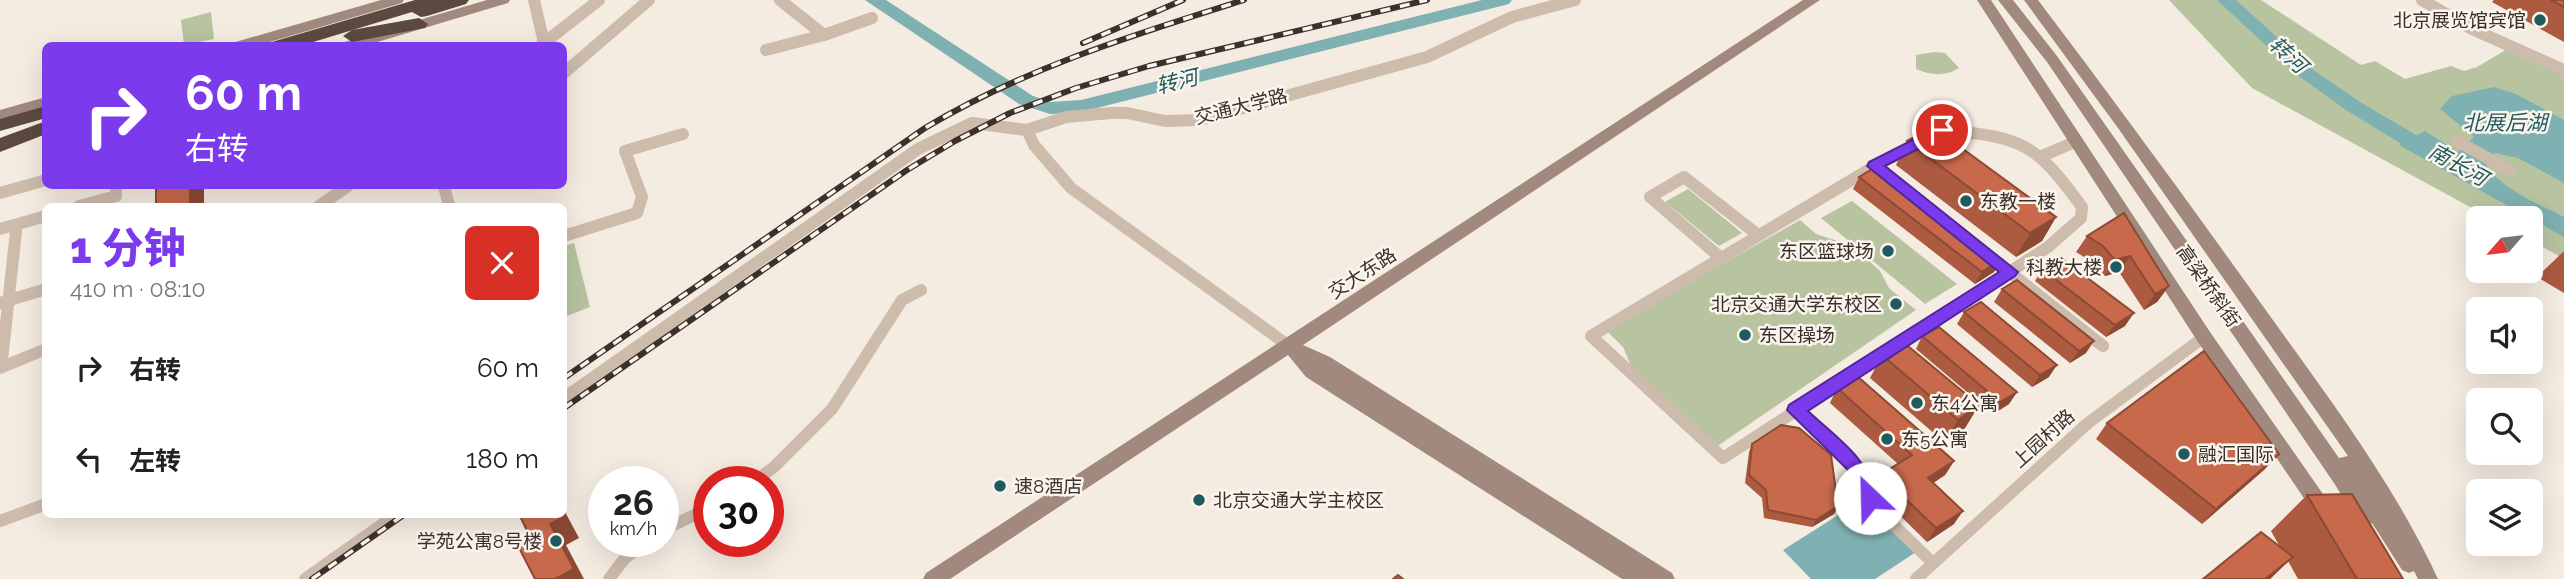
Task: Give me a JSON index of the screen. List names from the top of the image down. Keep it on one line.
{"streets":{"street":["交通大学路","交大东路","高梁桥斜街","上园村路"]},"crossings":[["高梁桥斜街","上园村路"]],"water":["转河","北展后湖","南长河"],"places":["北京展览馆宾馆","东教一楼","东区篮球场","科教大楼","北京交通大学东校区","东区操场","东4公寓","东5公寓","融汇国际","速8酒店","北京交通大学主校区","学苑公寓8号楼"],"north":"bottom left","page":{"turn":["60 m","右转"],"heading":["1 分钟","410 m · 08:10"],"list":[{"name":"右转","value":"60 m"},{"name":"左转","value":"180 m"}],"speed":"26 km/h","limit":"30"}}
